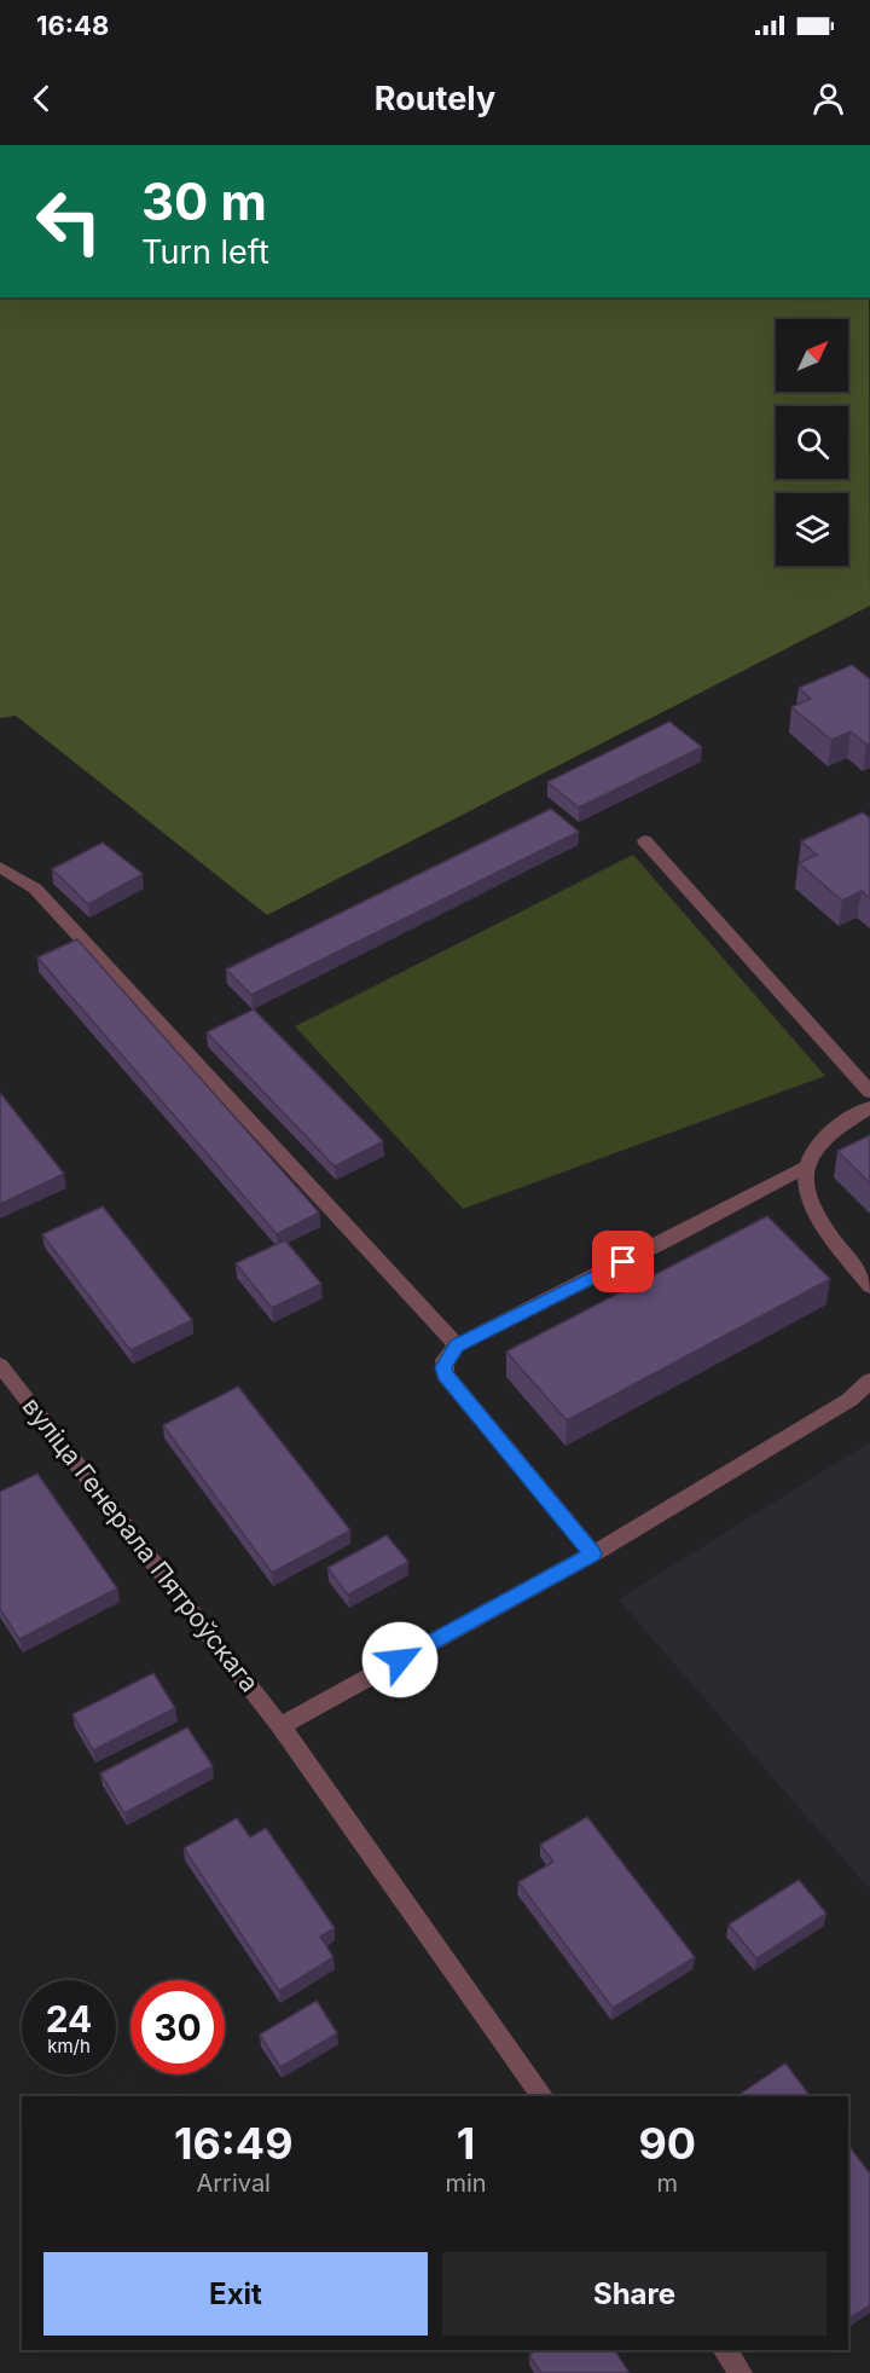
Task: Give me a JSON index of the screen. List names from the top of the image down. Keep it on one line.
{"streets":{"street":["вуліца Генерала Пятроўскага"]},"north":"top right","page":{"status":"16:48","header":"Routely","turn":["30 m","Turn left"],"speed":"24 km/h","limit":"30","eta":["16:49","Arrival","1","min","90","m"],"buttons":["Exit","Share"]}}
